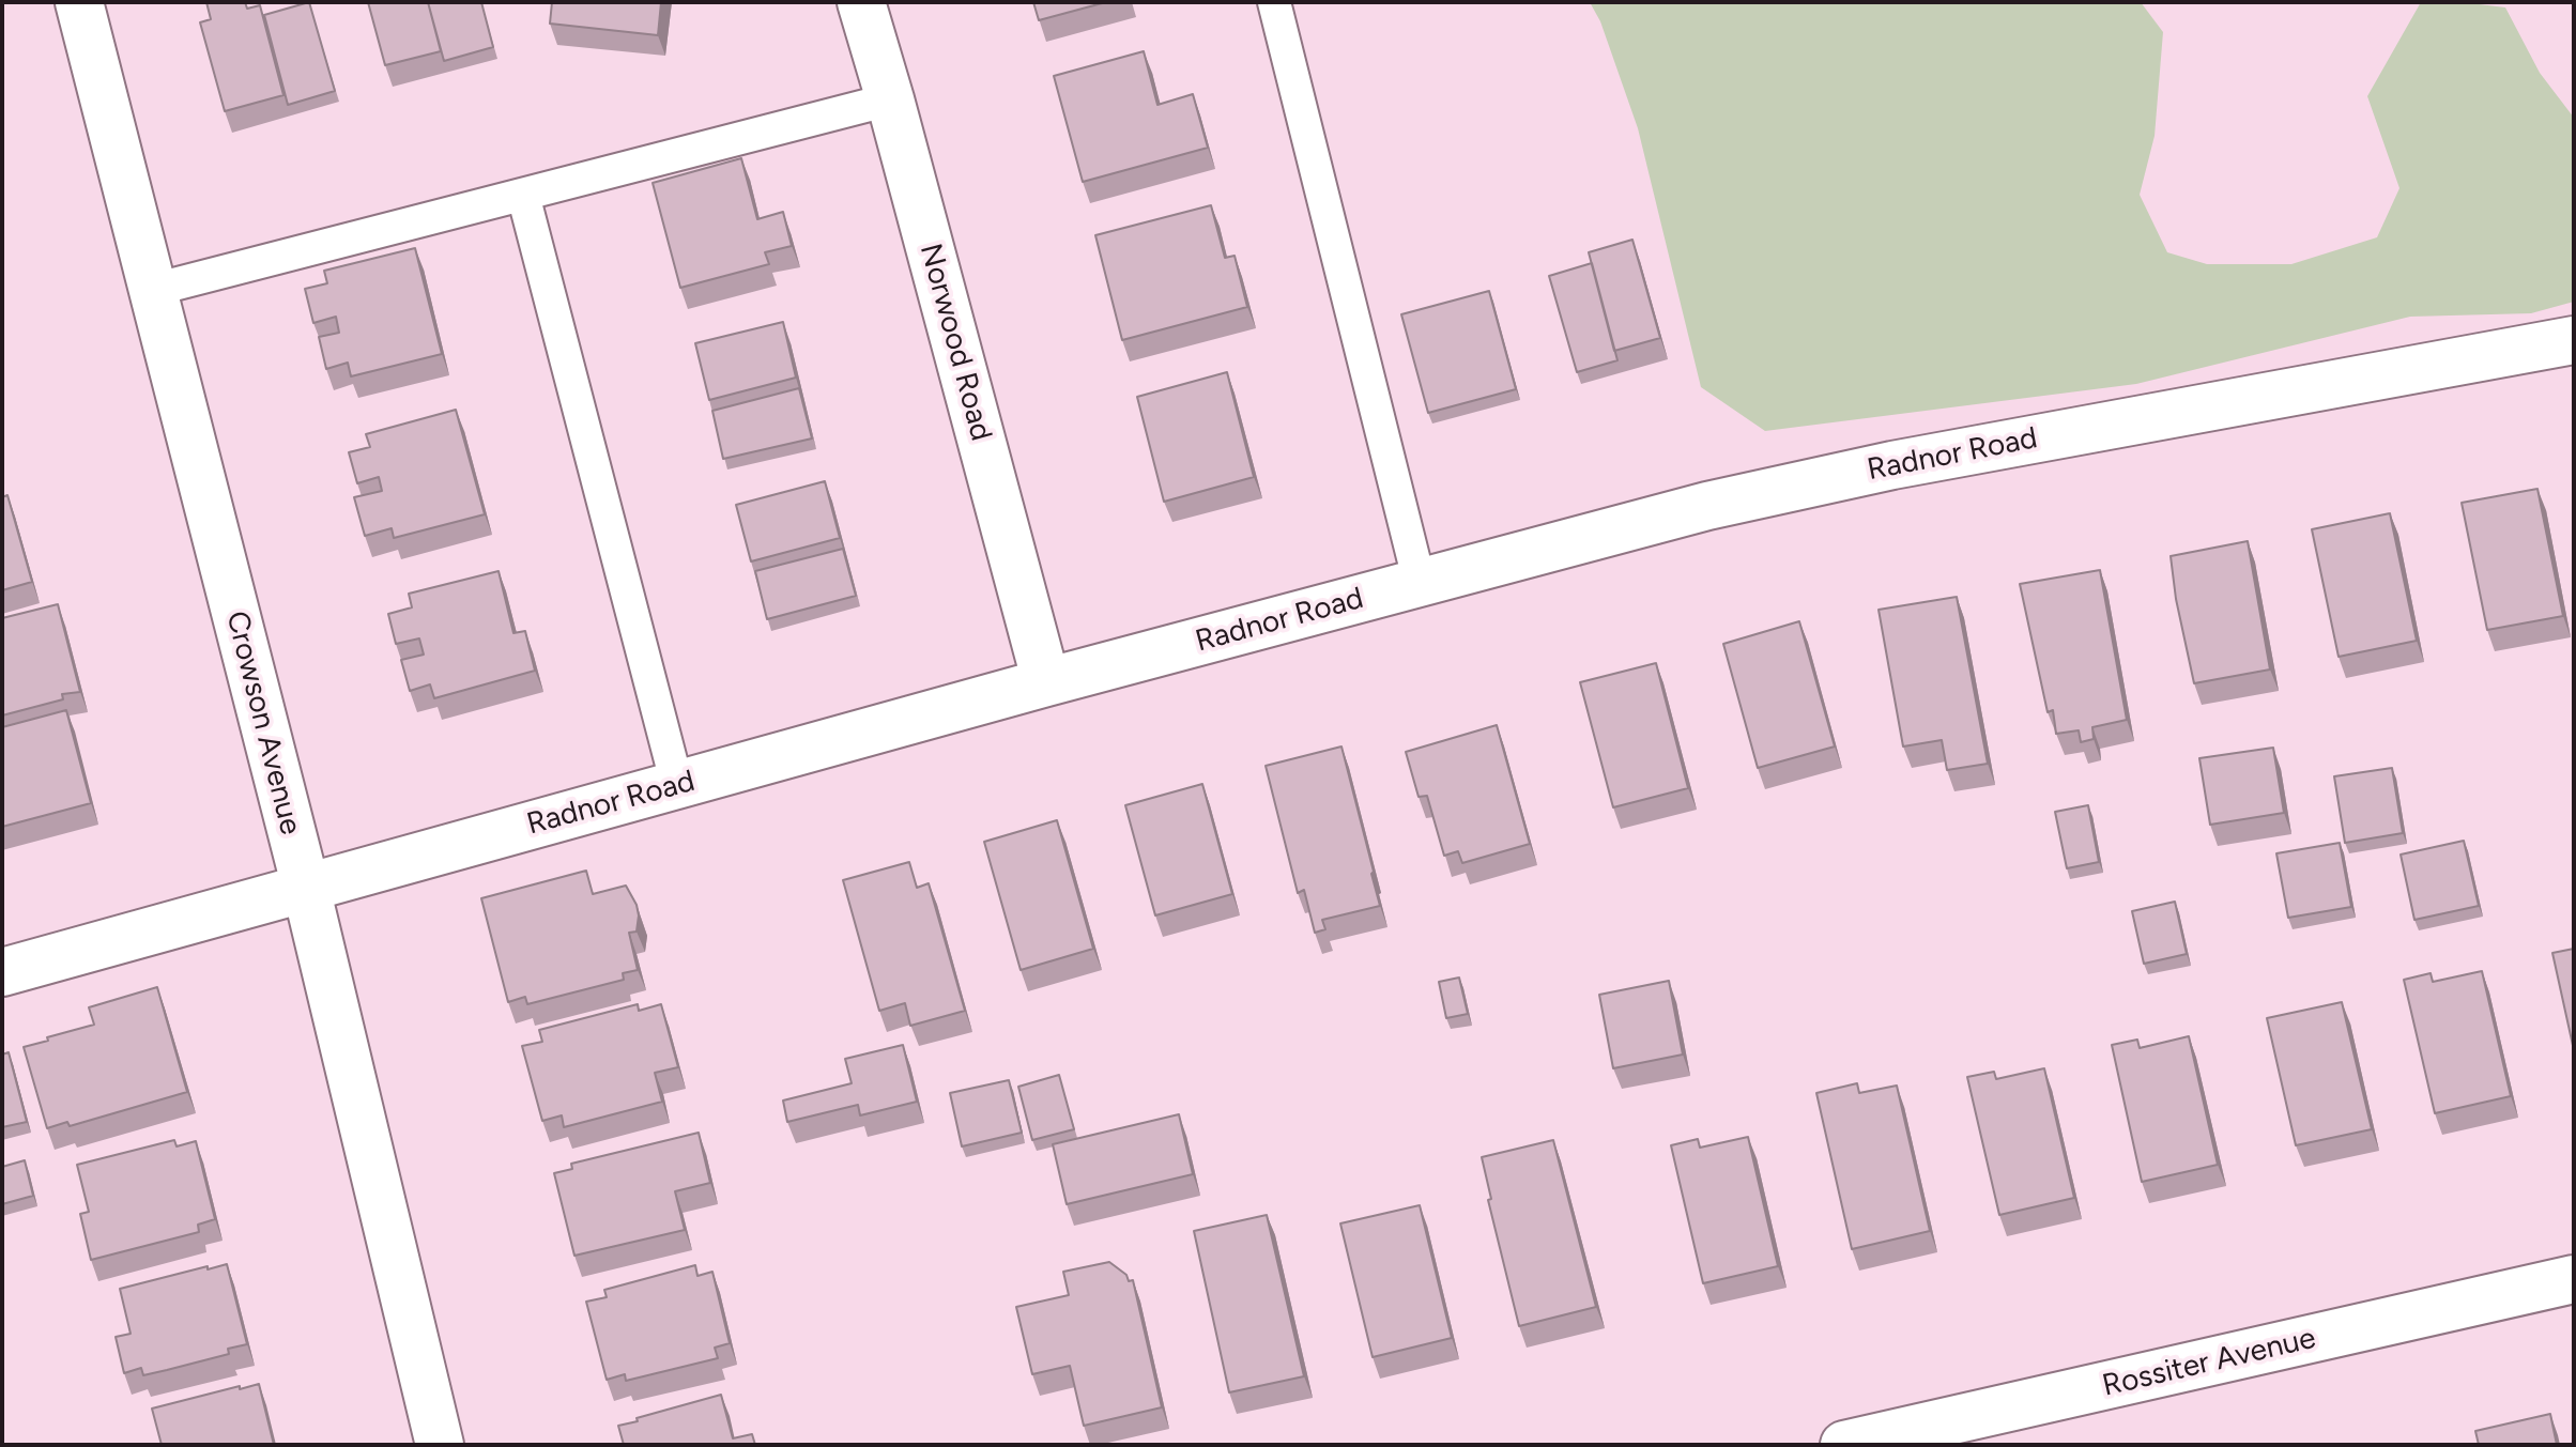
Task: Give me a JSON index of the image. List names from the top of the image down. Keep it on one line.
{"streets":{"street":["Norwood Road","Radnor Road","Crowson Avenue","Rossiter Avenue"]},"crossings":[["Norwood Road","Radnor Road"],["Radnor Road","Crowson Avenue"]]}
